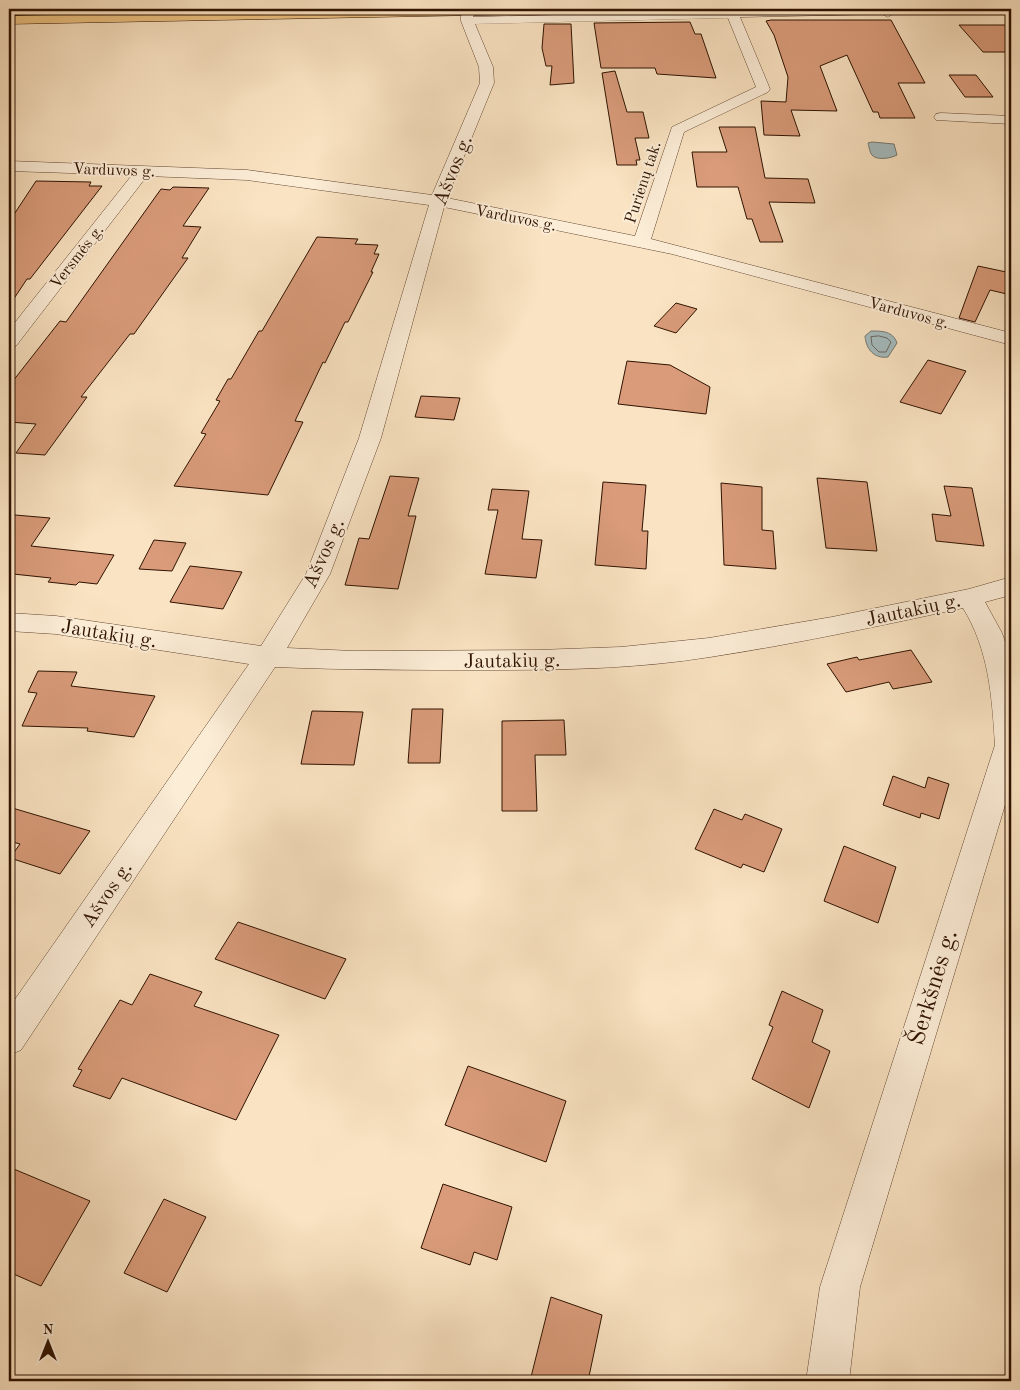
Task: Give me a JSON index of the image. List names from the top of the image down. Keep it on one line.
{"streets":{"street":["Varduvos g.","Ašvos g.","Purienų tak.","Versmės g.","Jautakių g.","Šerkšnės g."]},"crossings":[["Varduvos g.","Ašvos g."],["Varduvos g.","Purienų tak."],["Varduvos g.","Versmės g."],["Ašvos g.","Jautakių g."],["Jautakių g.","Šerkšnės g."]],"north":"top"}
